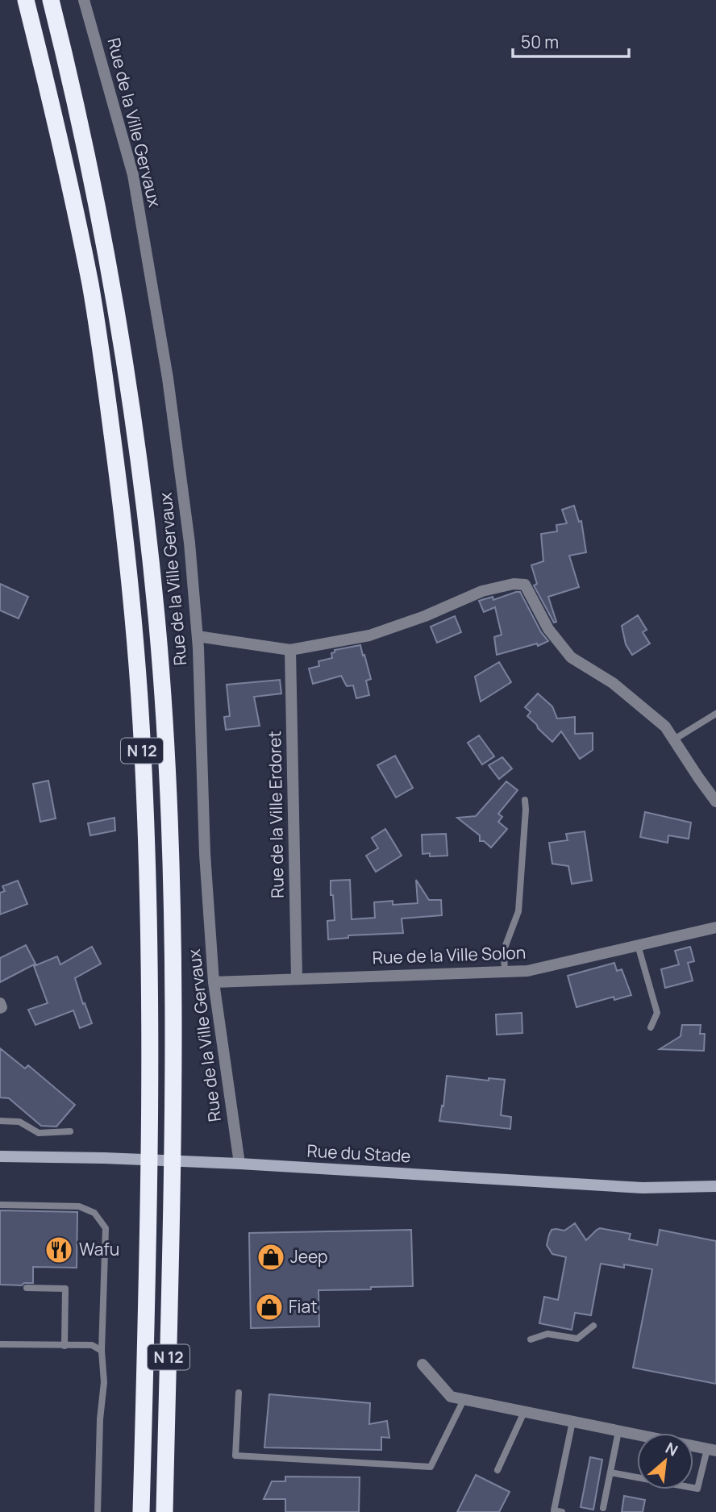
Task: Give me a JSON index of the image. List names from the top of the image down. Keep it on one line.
{"streets":{"highway":["N 12"],"main road":["Rue du Stade"],"street":["Rue de la Ville Gervaux","Rue de la Ville Erdoret","Rue de la Ville Solon"]},"crossings":[["Rue de la Ville Gervaux","Rue de la Ville Solon"],["Rue de la Ville Gervaux","Rue du Stade"],["Rue de la Ville Erdoret","Rue de la Ville Solon"]],"places":{"restaurant":["Wafu"],"shop":["Jeep","Fiat"]},"scale_bar":"50 m","north":"top right"}
